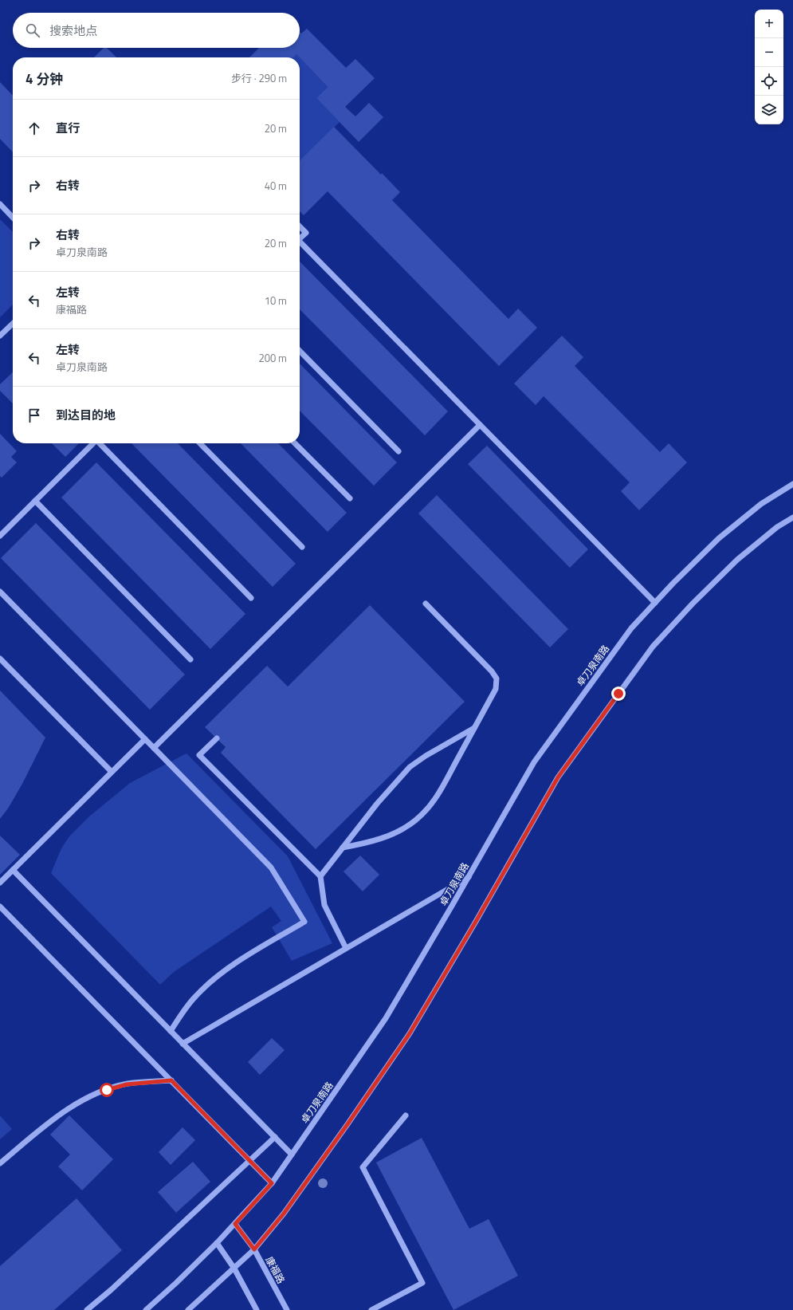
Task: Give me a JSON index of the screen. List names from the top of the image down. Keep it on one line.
{"streets":{"street":["卓刀泉南路","康福路"]},"crossings":[["卓刀泉南路","康福路"]],"page":{"map_buttons":["+","−"],"search":"搜索地点","heading":["4 分钟","步行 · 290 m"],"list":[["直行","20 m"],["右转","40 m"],["右转","卓刀泉南路","20 m"],["左转","康福路","10 m"],["左转","卓刀泉南路","200 m"],"到达目的地"]}}
